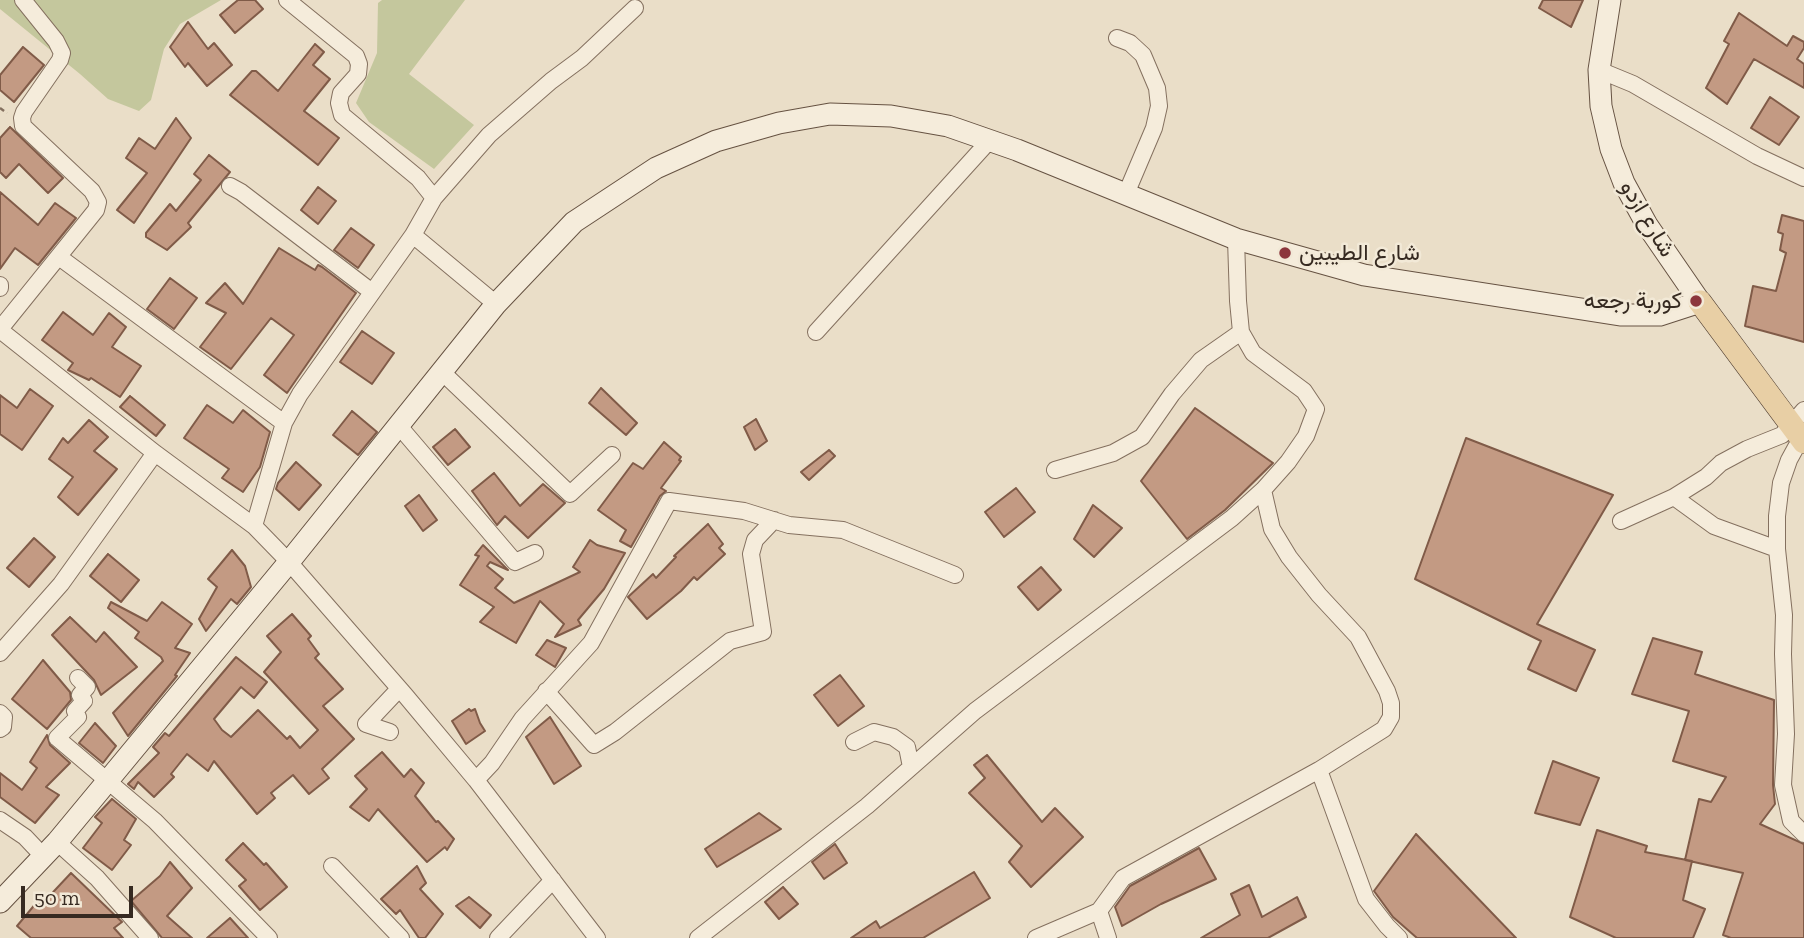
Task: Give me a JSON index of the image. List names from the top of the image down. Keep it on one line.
{"streets":{"main road":["شارع ازدو"]},"places":["شارع الطيبين","كوربة رجعه"],"scale_bar":"50 m"}
